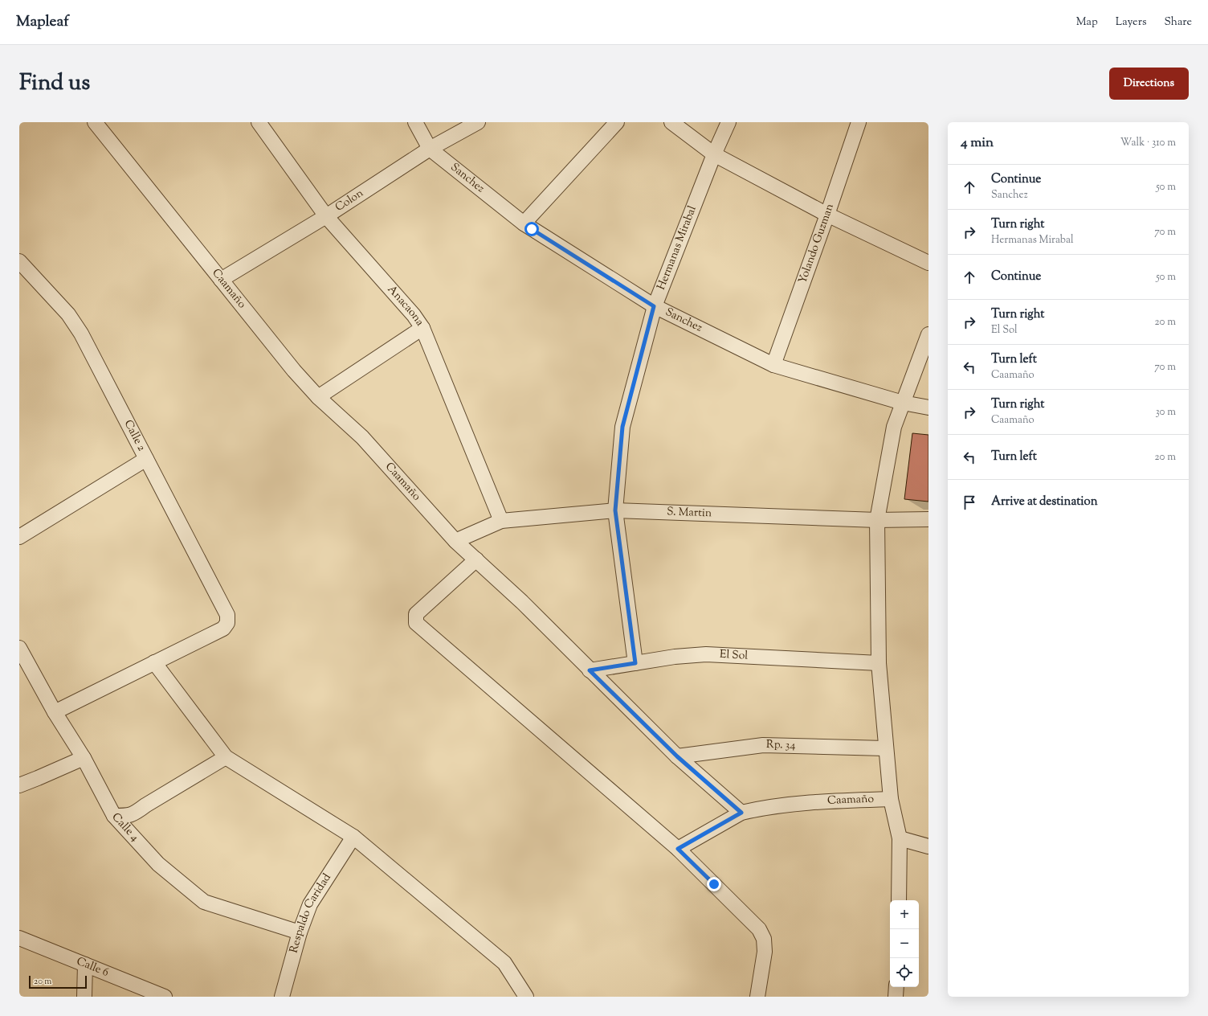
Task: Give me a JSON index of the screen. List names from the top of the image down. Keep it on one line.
{"streets":{"street":["Sanchez","Colon","Yolando Guzman","Hermanas Mirabal","Caamaño","Anacaona","Calle 2","S. Martin","El Sol","Rp. 34","Calle 4","Respaldo Caridad","Calle 6"]},"crossings":[["Sanchez","Colon"],["Sanchez","Yolando Guzman"],["Sanchez","Hermanas Mirabal"],["Colon","Caamaño"],["Colon","Anacaona"],["Hermanas Mirabal","S. Martin"],["Hermanas Mirabal","El Sol"],["Caamaño","S. Martin"],["Caamaño","El Sol"],["Caamaño","Rp. 34"],["Anacaona","S. Martin"],["Calle 4","Respaldo Caridad"]],"scale_bar":"20 m","page":{"header":"Mapleaf","nav":["Map","Layers","Share"],"title":"Find us","buttons":"Directions","heading":["4 min","Walk · 310 m"],"list":[["Continue","Sanchez","50 m"],["Turn right","Hermanas Mirabal","70 m"],["Continue","50 m"],["Turn right","El Sol","20 m"],["Turn left","Caamaño","70 m"],["Turn right","Caamaño","30 m"],["Turn left","20 m"],"Arrive at destination"],"map_buttons":["+","−"],"scale":"20 m"}}
